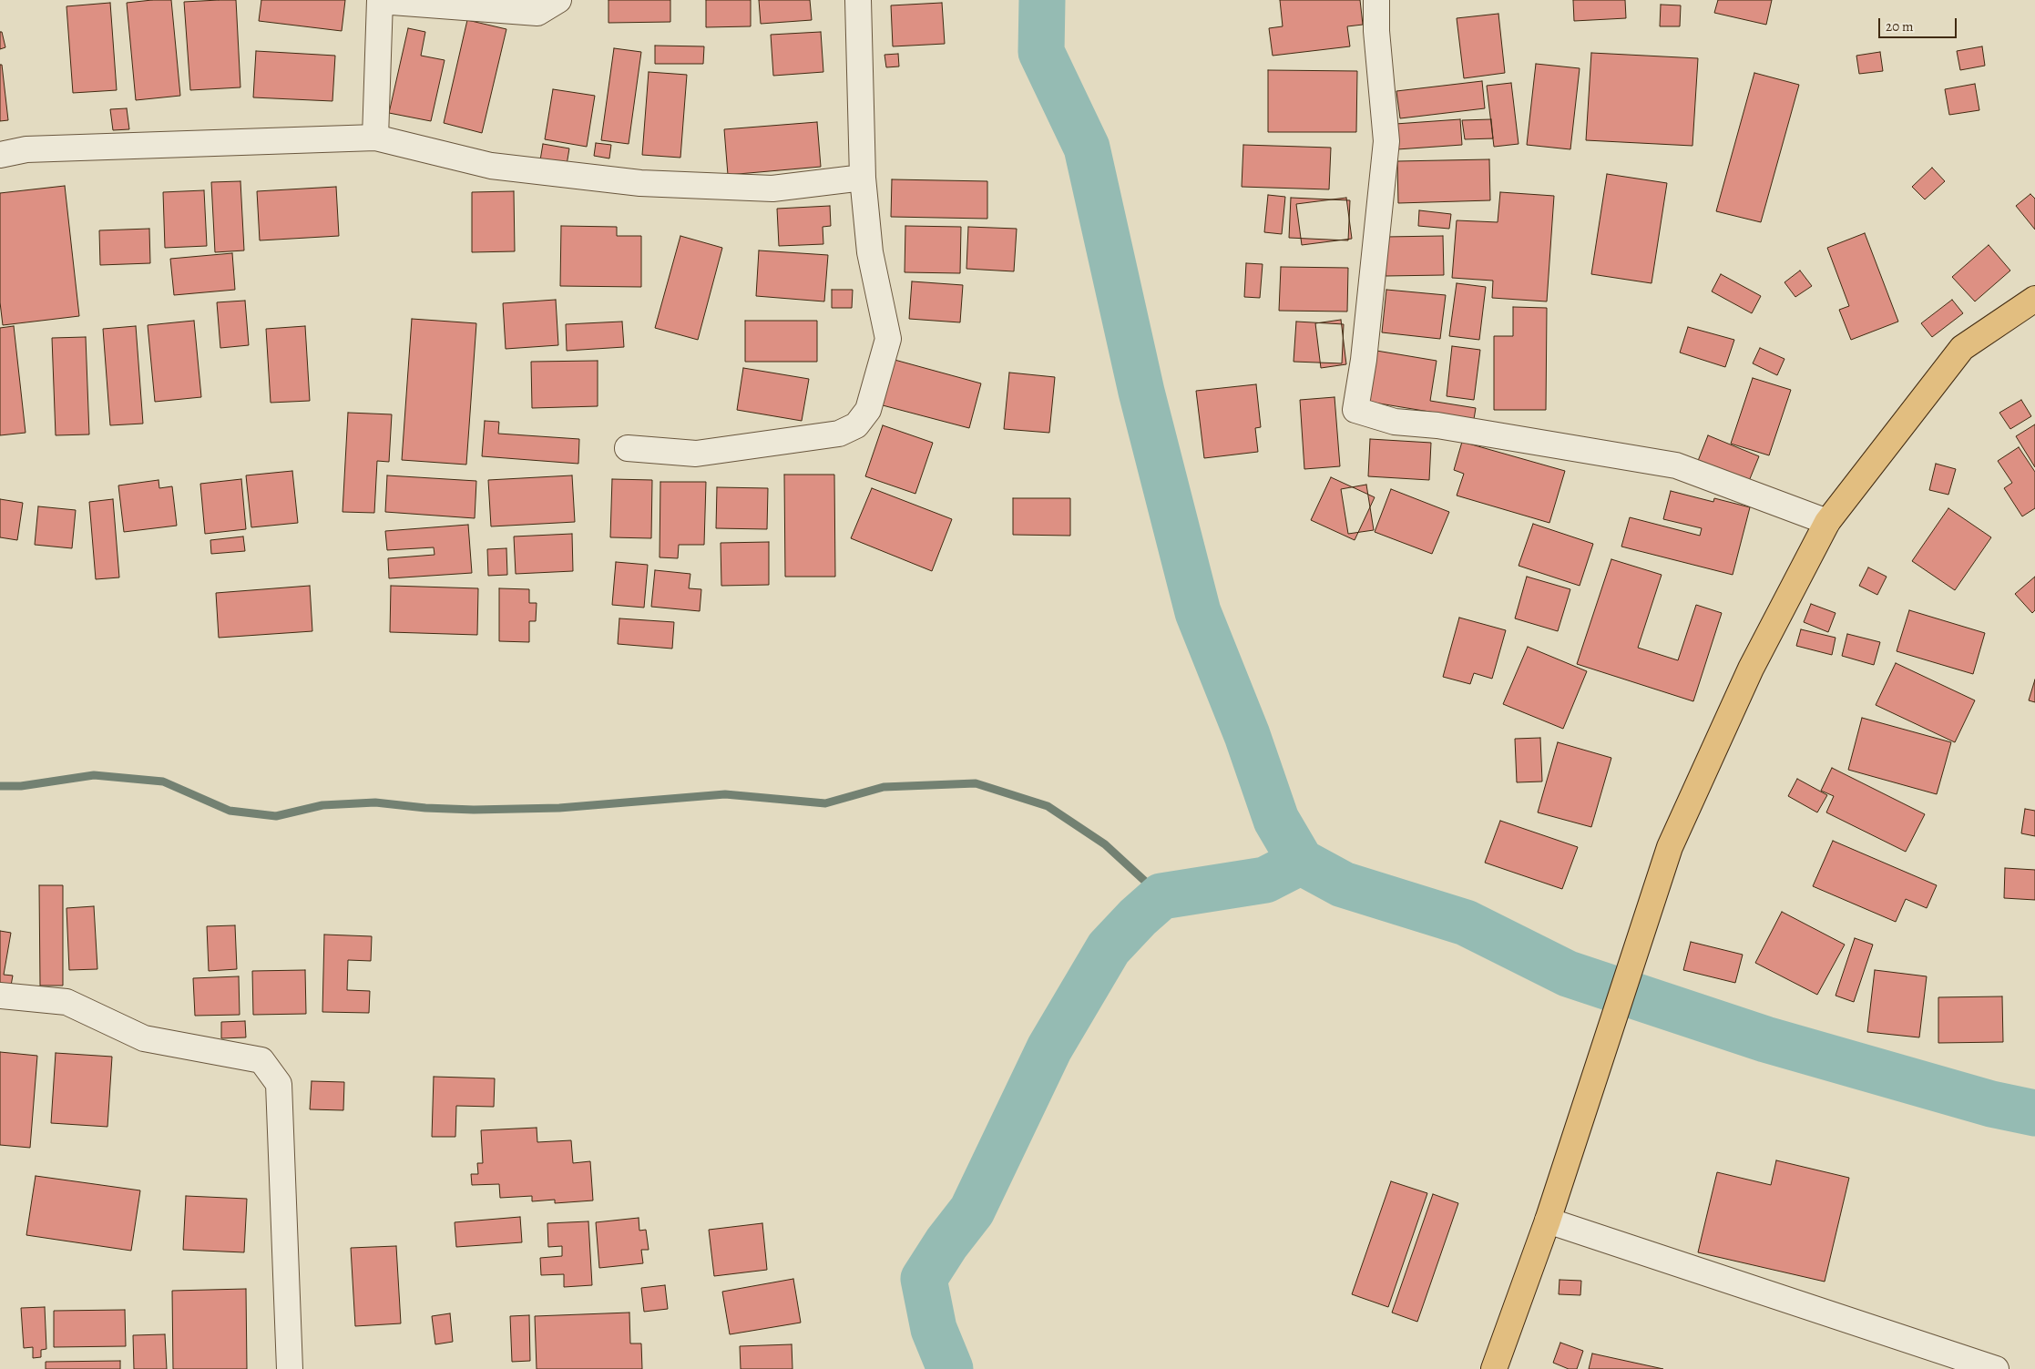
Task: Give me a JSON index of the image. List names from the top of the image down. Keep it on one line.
{"scale_bar":"20 m"}
